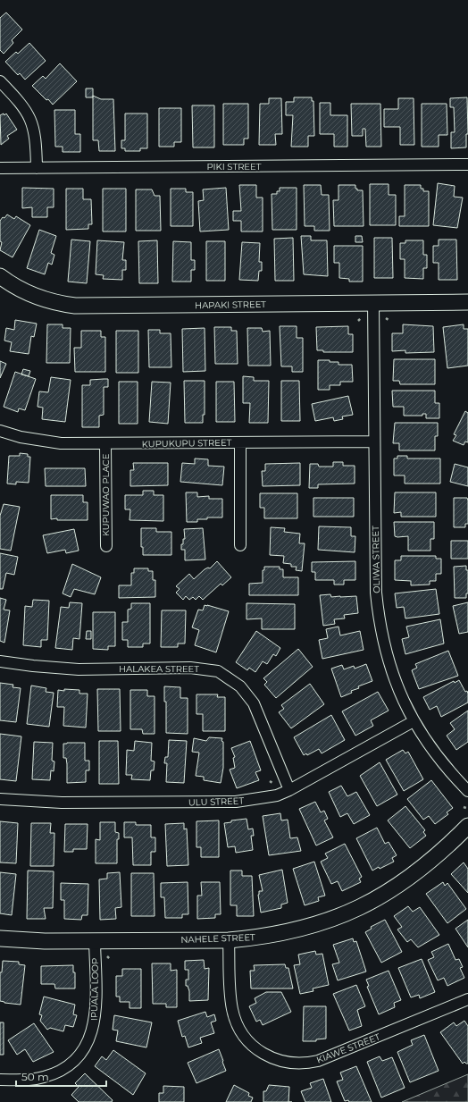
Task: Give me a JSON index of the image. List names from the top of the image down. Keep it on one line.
{"streets":{"street":["PIKI STREET","HAPAKI STREET","KUPUKUPU STREET","KUPUWAO PLACE","OLIWA STREET","HALAKEA STREET","ULU STREET","NAHELE STREET","IPUALA LOOP","KIAWE STREET"]},"crossings":[["HAPAKI STREET","OLIWA STREET"],["KUPUKUPU STREET","KUPUWAO PLACE"],["KUPUKUPU STREET","OLIWA STREET"],["OLIWA STREET","ULU STREET"],["HALAKEA STREET","ULU STREET"],["NAHELE STREET","IPUALA LOOP"],["NAHELE STREET","KIAWE STREET"]],"scale_bar":"50 m"}
